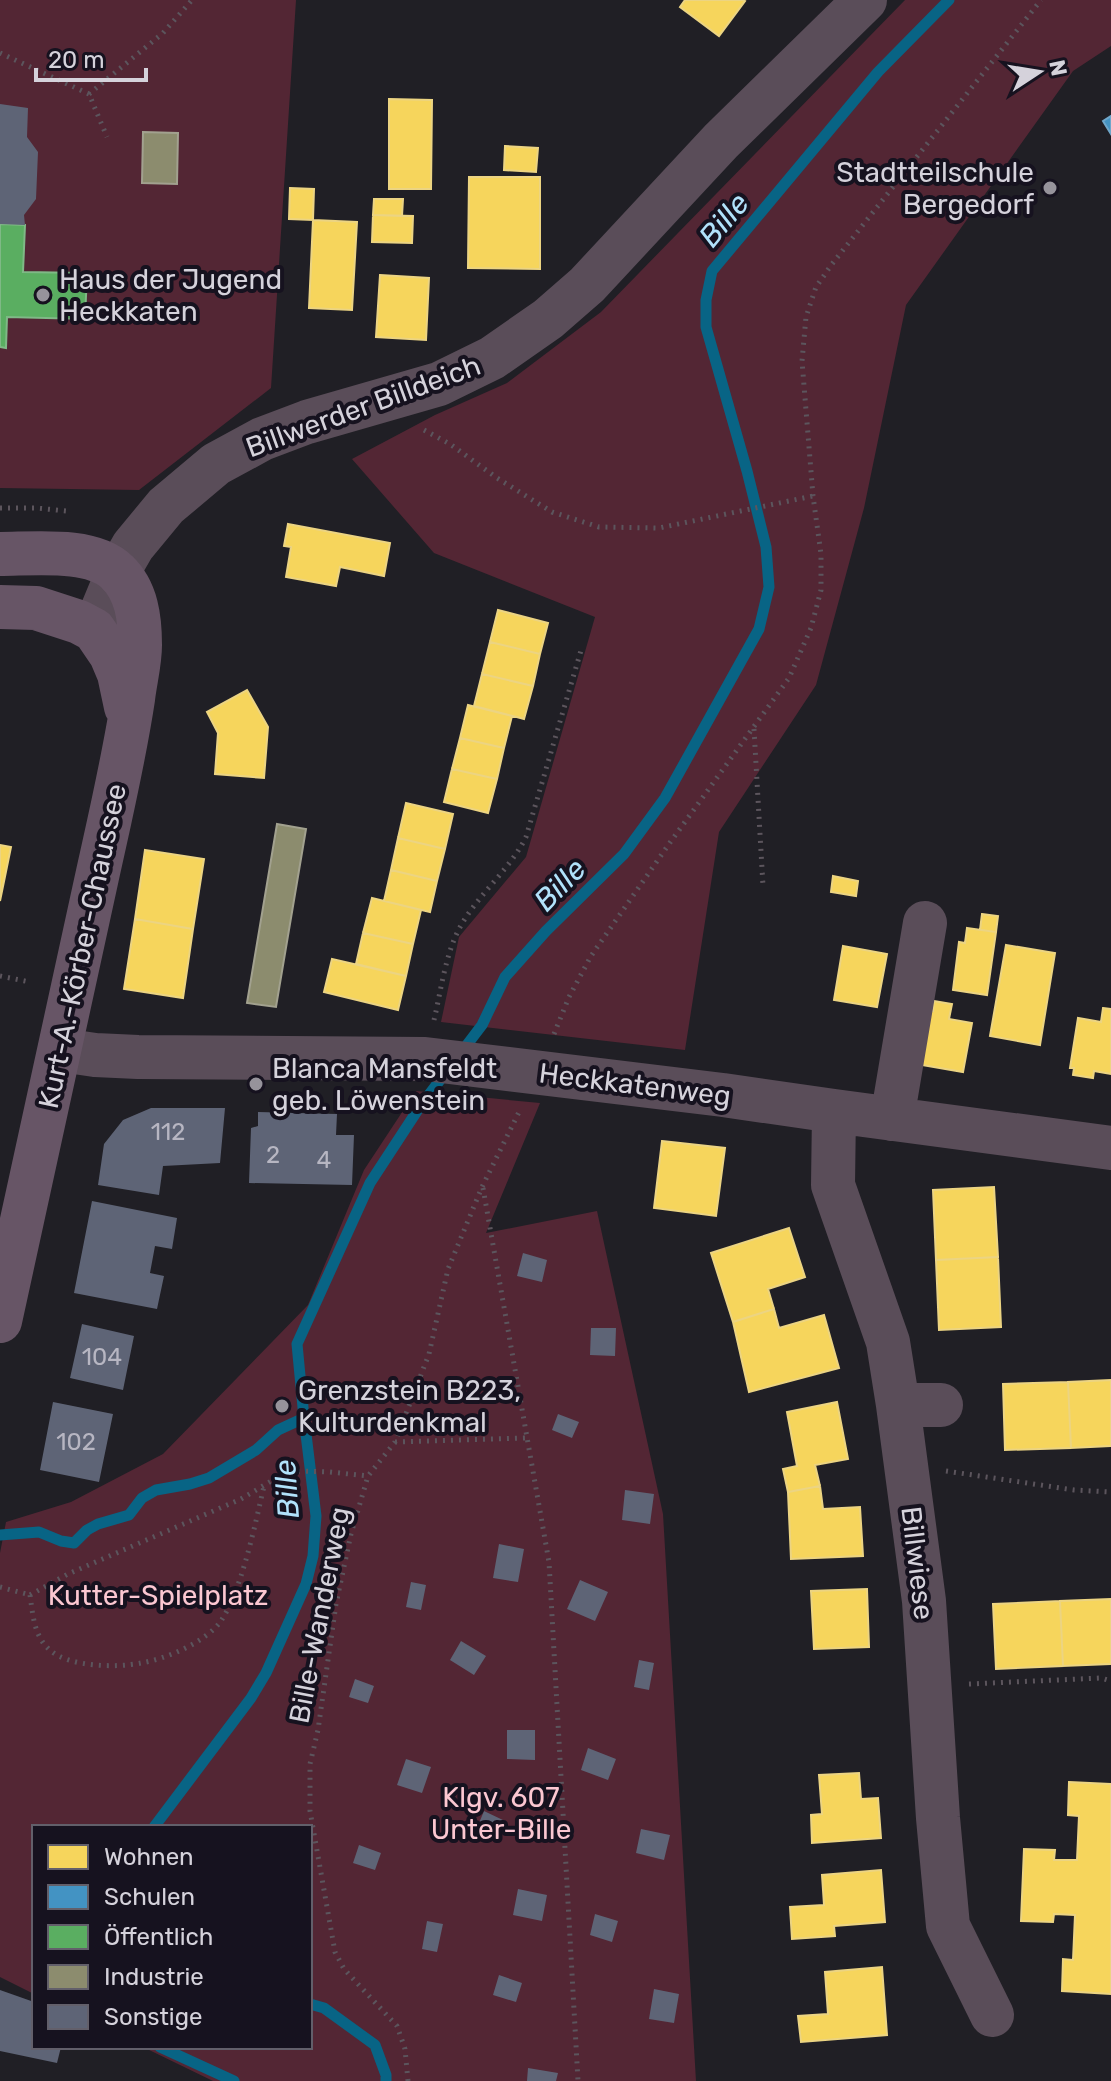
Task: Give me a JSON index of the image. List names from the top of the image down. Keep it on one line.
{"streets":{"main road":["Kurt-A.-Körber-Chaussee"],"street":["Billwerder Billdeich","Heckkatenweg","Billwiese"],"path":["Bille-Wanderweg"]},"crossings":[["Billwerder Billdeich","Kurt-A.-Körber-Chaussee"],["Kurt-A.-Körber-Chaussee","Heckkatenweg"],["Heckkatenweg","Billwiese"],["Heckkatenweg","Bille-Wanderweg"]],"water":["Bille"],"parks":["Kutter-Spielplatz","Klgv. 607 Unter-Bille"],"places":["Stadtteilschule Bergedorf","Haus der Jugend Heckkaten","Blanca Mansfeldt geb. Löwenstein","Grenzstein B223, Kulturdenkmal"],"house_numbers":["112","2","4","104","102"],"legend":["Wohnen","Schulen","Öffentlich","Industrie","Sonstige"],"scale_bar":"20 m","north":"right"}
